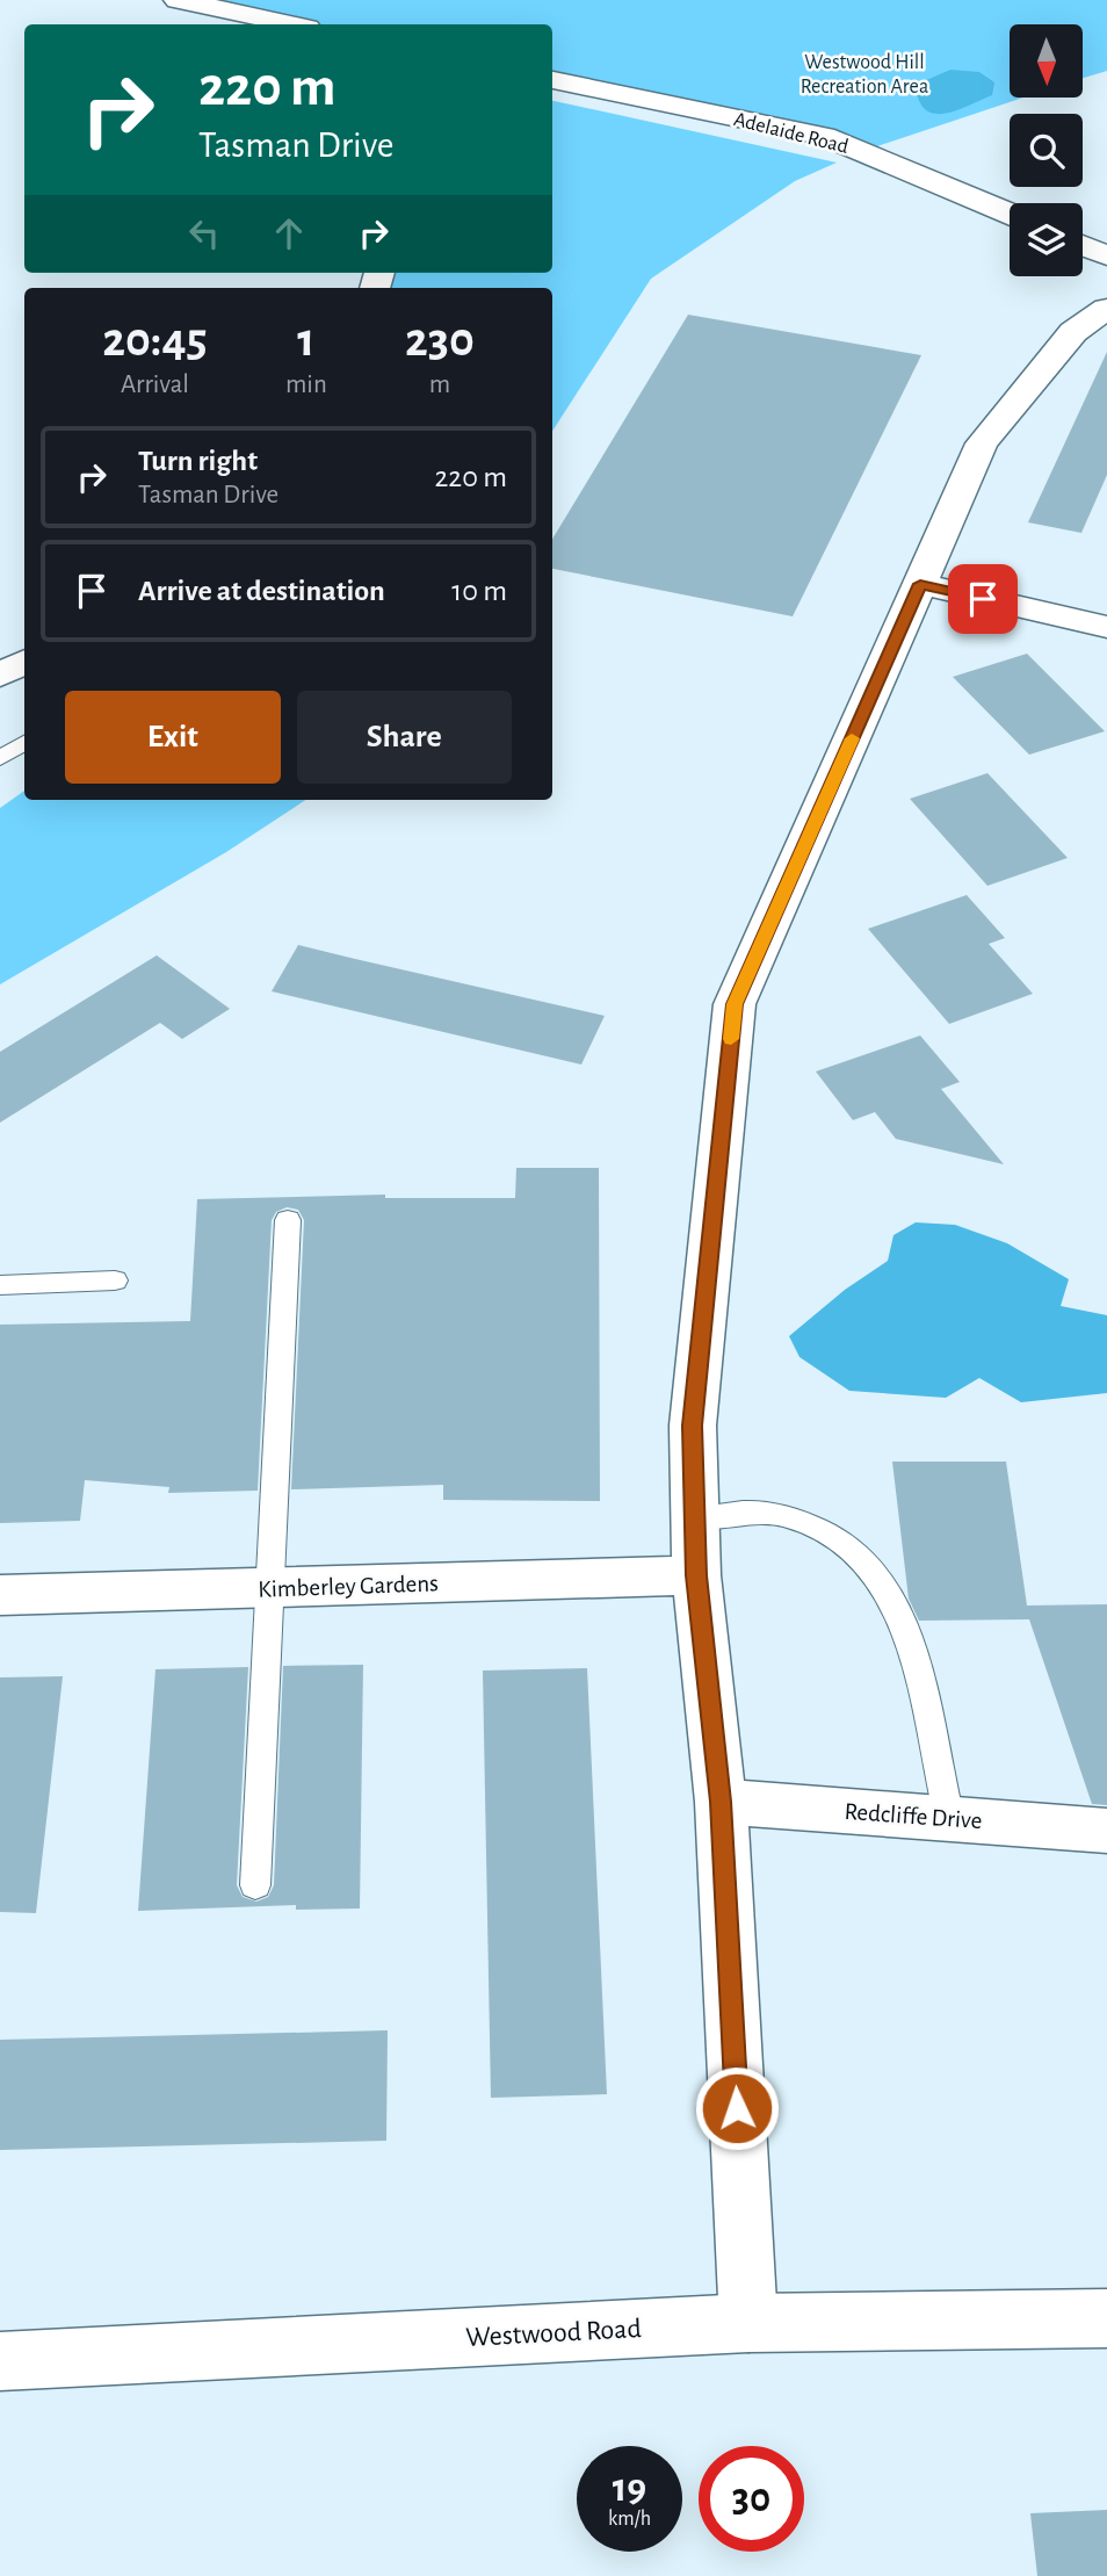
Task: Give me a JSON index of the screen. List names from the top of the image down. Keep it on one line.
{"streets":{"street":["Adelaide Road","Kimberley Gardens","Redcliffe Drive","Westwood Road"]},"parks":["Westwood Hill Recreation Area"],"north":"bottom","page":{"turn":["220 m","Tasman Drive"],"eta":["20:45","Arrival","1","min","230","m"],"list":[{"name":"Turn right","note":"Tasman Drive","value":"220 m"},{"name":"Arrive at destination","value":"10 m"}],"buttons":["Exit","Share"],"speed":"19 km/h","limit":"30"}}
